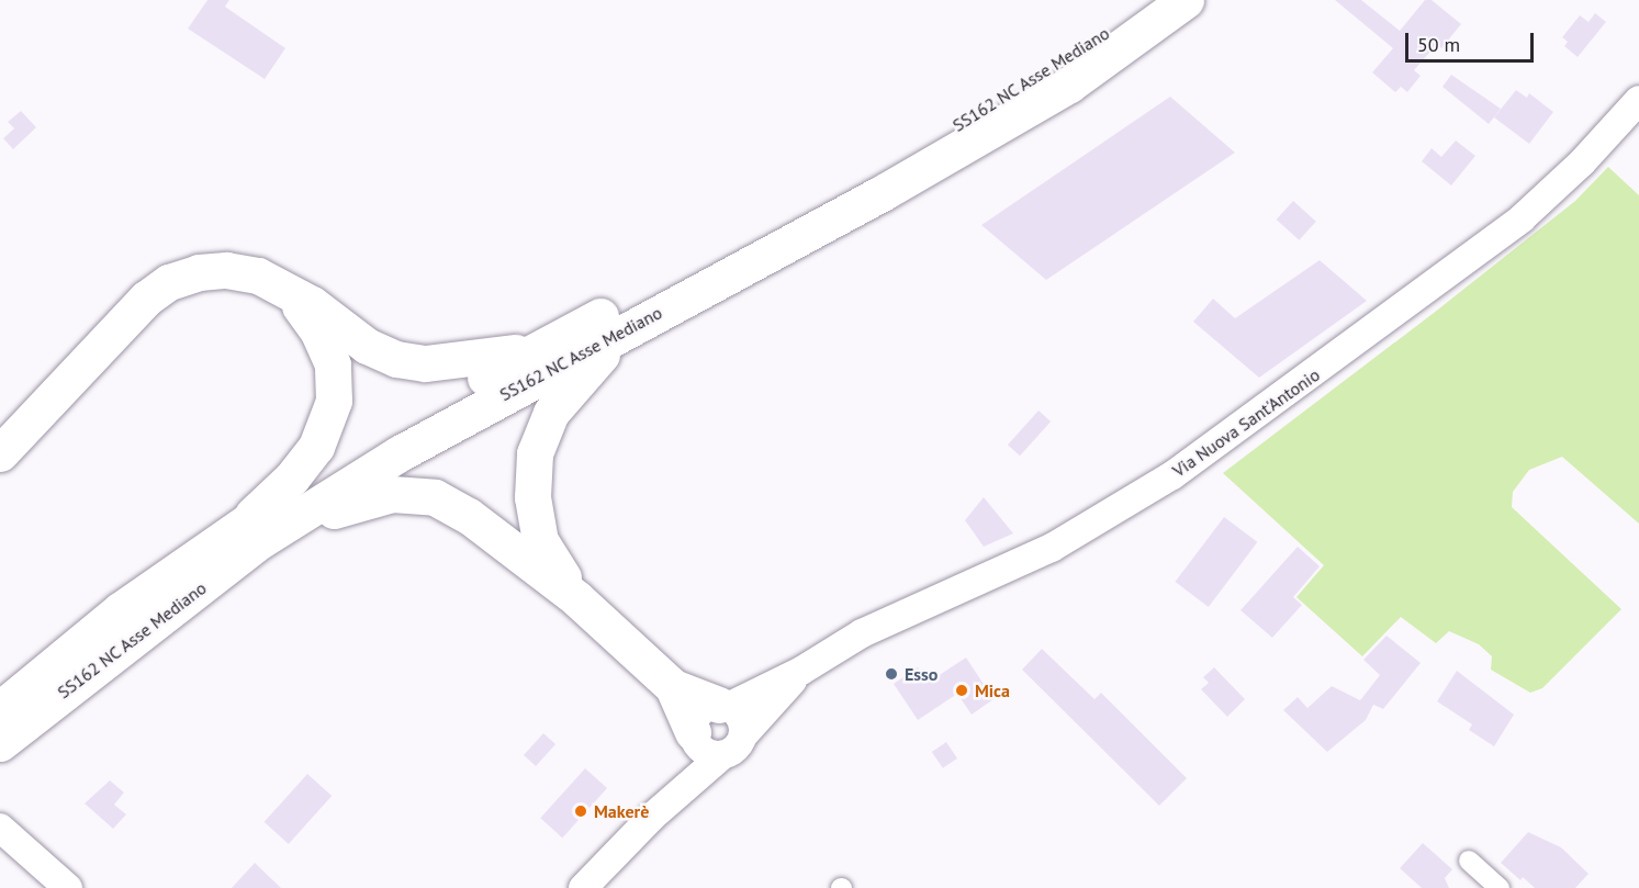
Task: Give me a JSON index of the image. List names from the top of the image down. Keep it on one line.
{"streets":{"highway":["SS162 NC Asse Mediano"],"street":["Via Nuova Sant'Antonio"]},"places":["Esso","Mica","Makerè"],"scale_bar":"50 m"}
